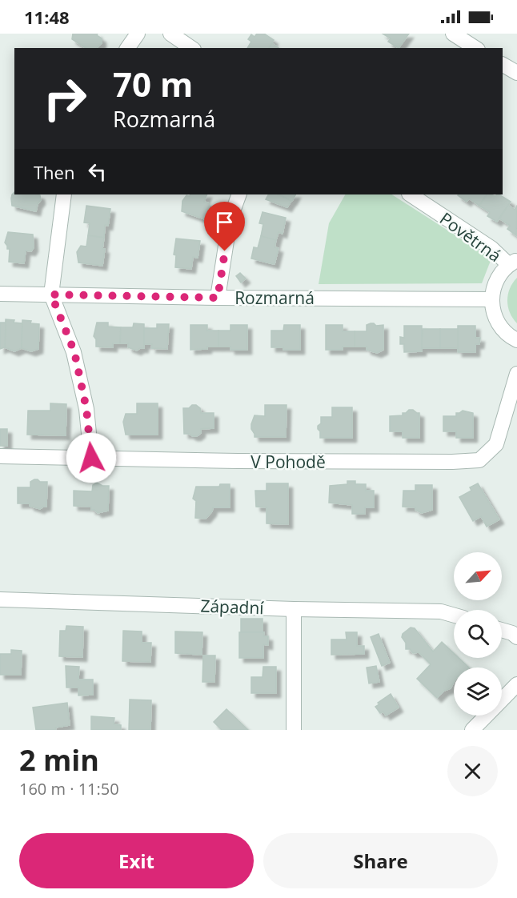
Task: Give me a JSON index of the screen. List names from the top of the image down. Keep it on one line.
{"streets":{"street":["Povětrná","Rozmarná","V Pohodě","Západní"]},"north":"top right","page":{"status":"11:48","turn":["70 m","Rozmarná"],"then":"Then","heading":["2 min","160 m · 11:50"],"buttons":["Exit","Share"]}}
